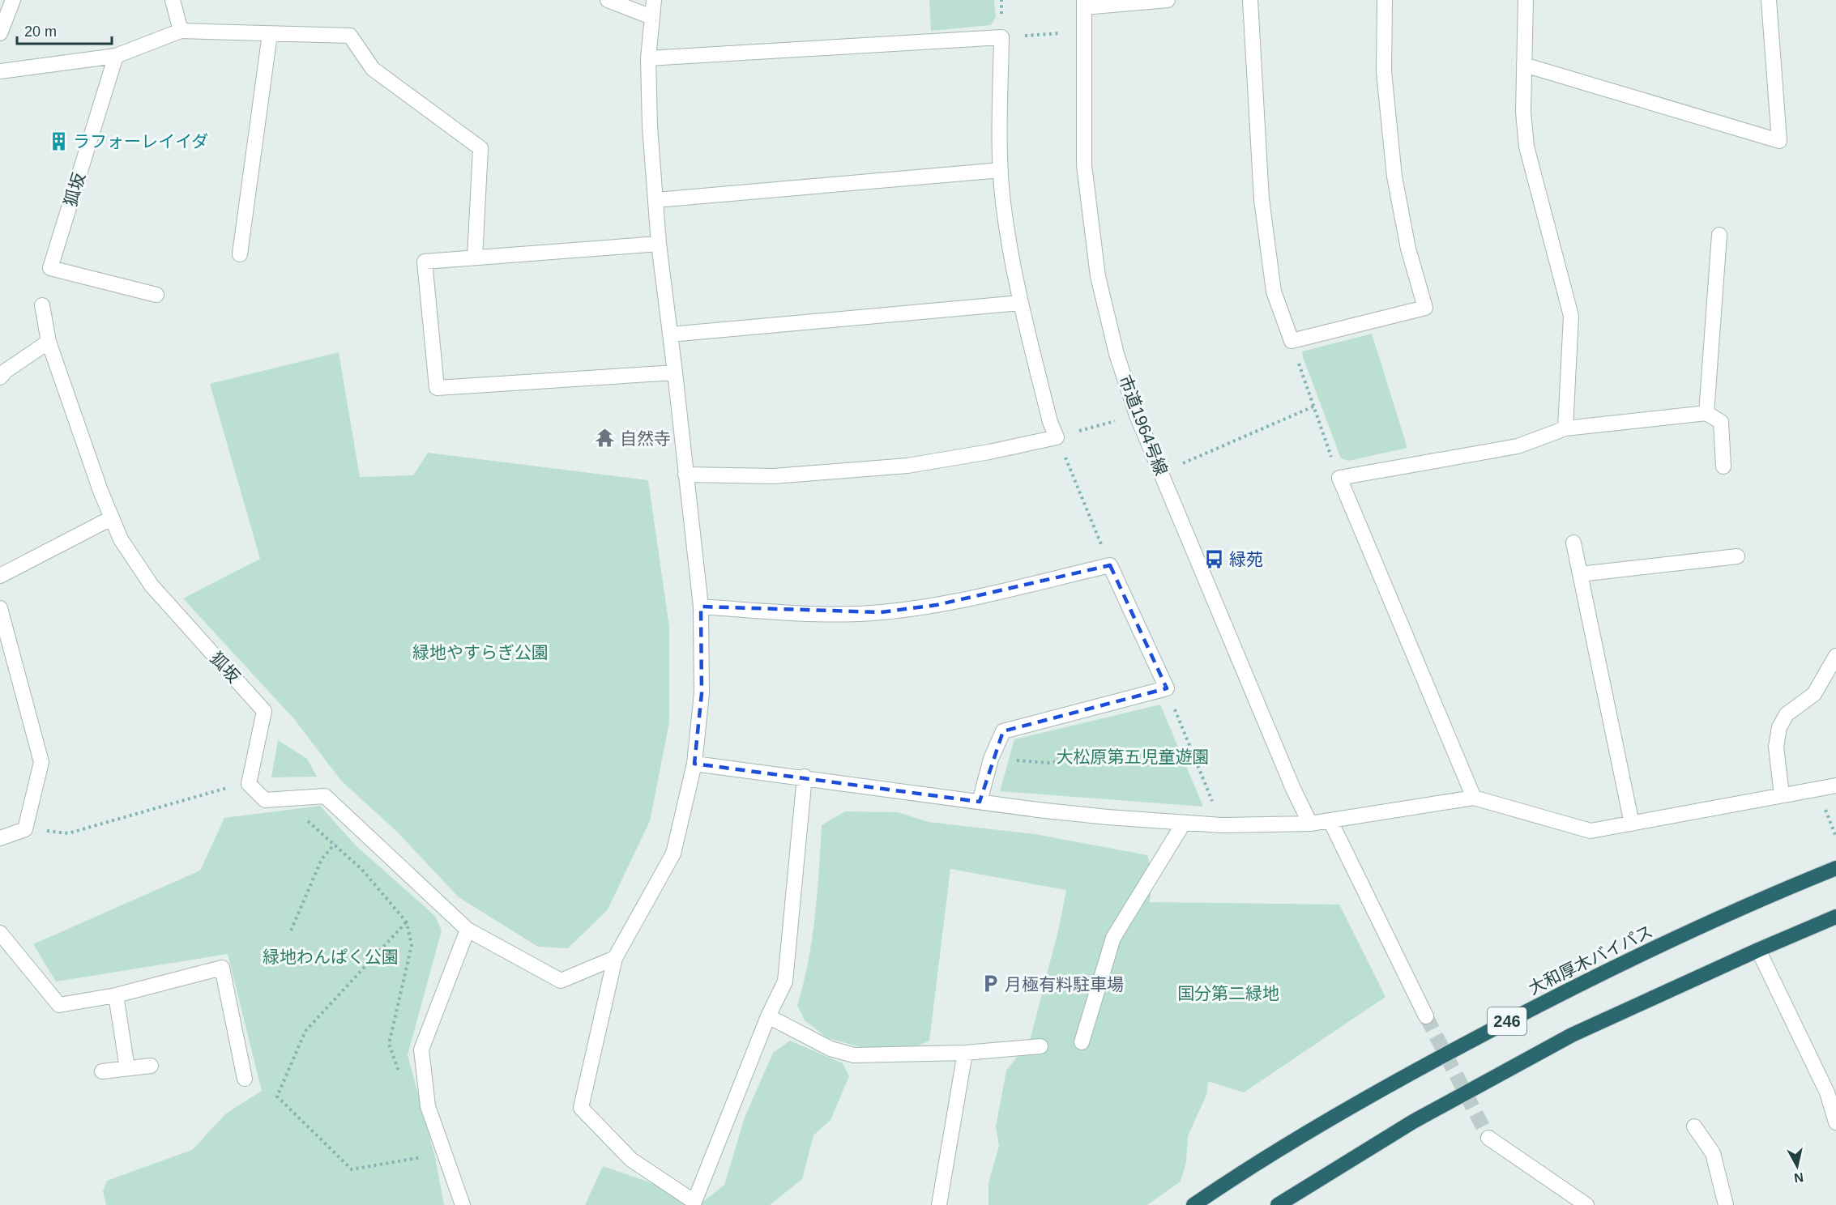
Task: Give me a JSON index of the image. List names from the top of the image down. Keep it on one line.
{"streets":{"highway":["大和厚木バイパス","246"],"street":["狐坂","市道1964号線"]},"parks":["緑地やすらぎ公園","大松原第五児童遊園","緑地わんぱく公園","国分第二緑地"],"places":{"building":["ラフォーレイイダ"],"temple":["自然寺"],"bus stop":["緑苑"],"parking":["月極有料駐車場"]},"scale_bar":"20 m","north":"bottom"}
